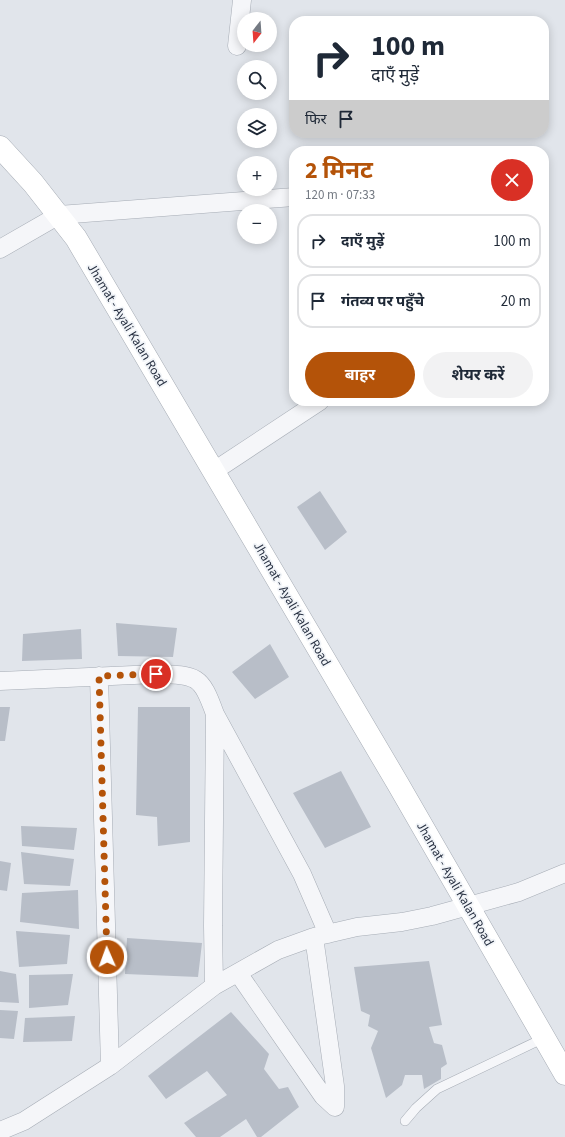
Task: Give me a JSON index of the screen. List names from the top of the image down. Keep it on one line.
{"streets":{"street":["Jhamat - Ayali Kalan Road"]},"north":"bottom","page":{"map_buttons":["+","−"],"turn":["100 m","दाएँ मुड़ें"],"then":"फिर","heading":["2 मिनट","120 m · 07:33"],"list":[{"name":"दाएँ मुड़ें","value":"100 m"},{"name":"गंतव्य पर पहुँचे","value":"20 m"}],"buttons":["बाहर","शेयर करें"]}}
